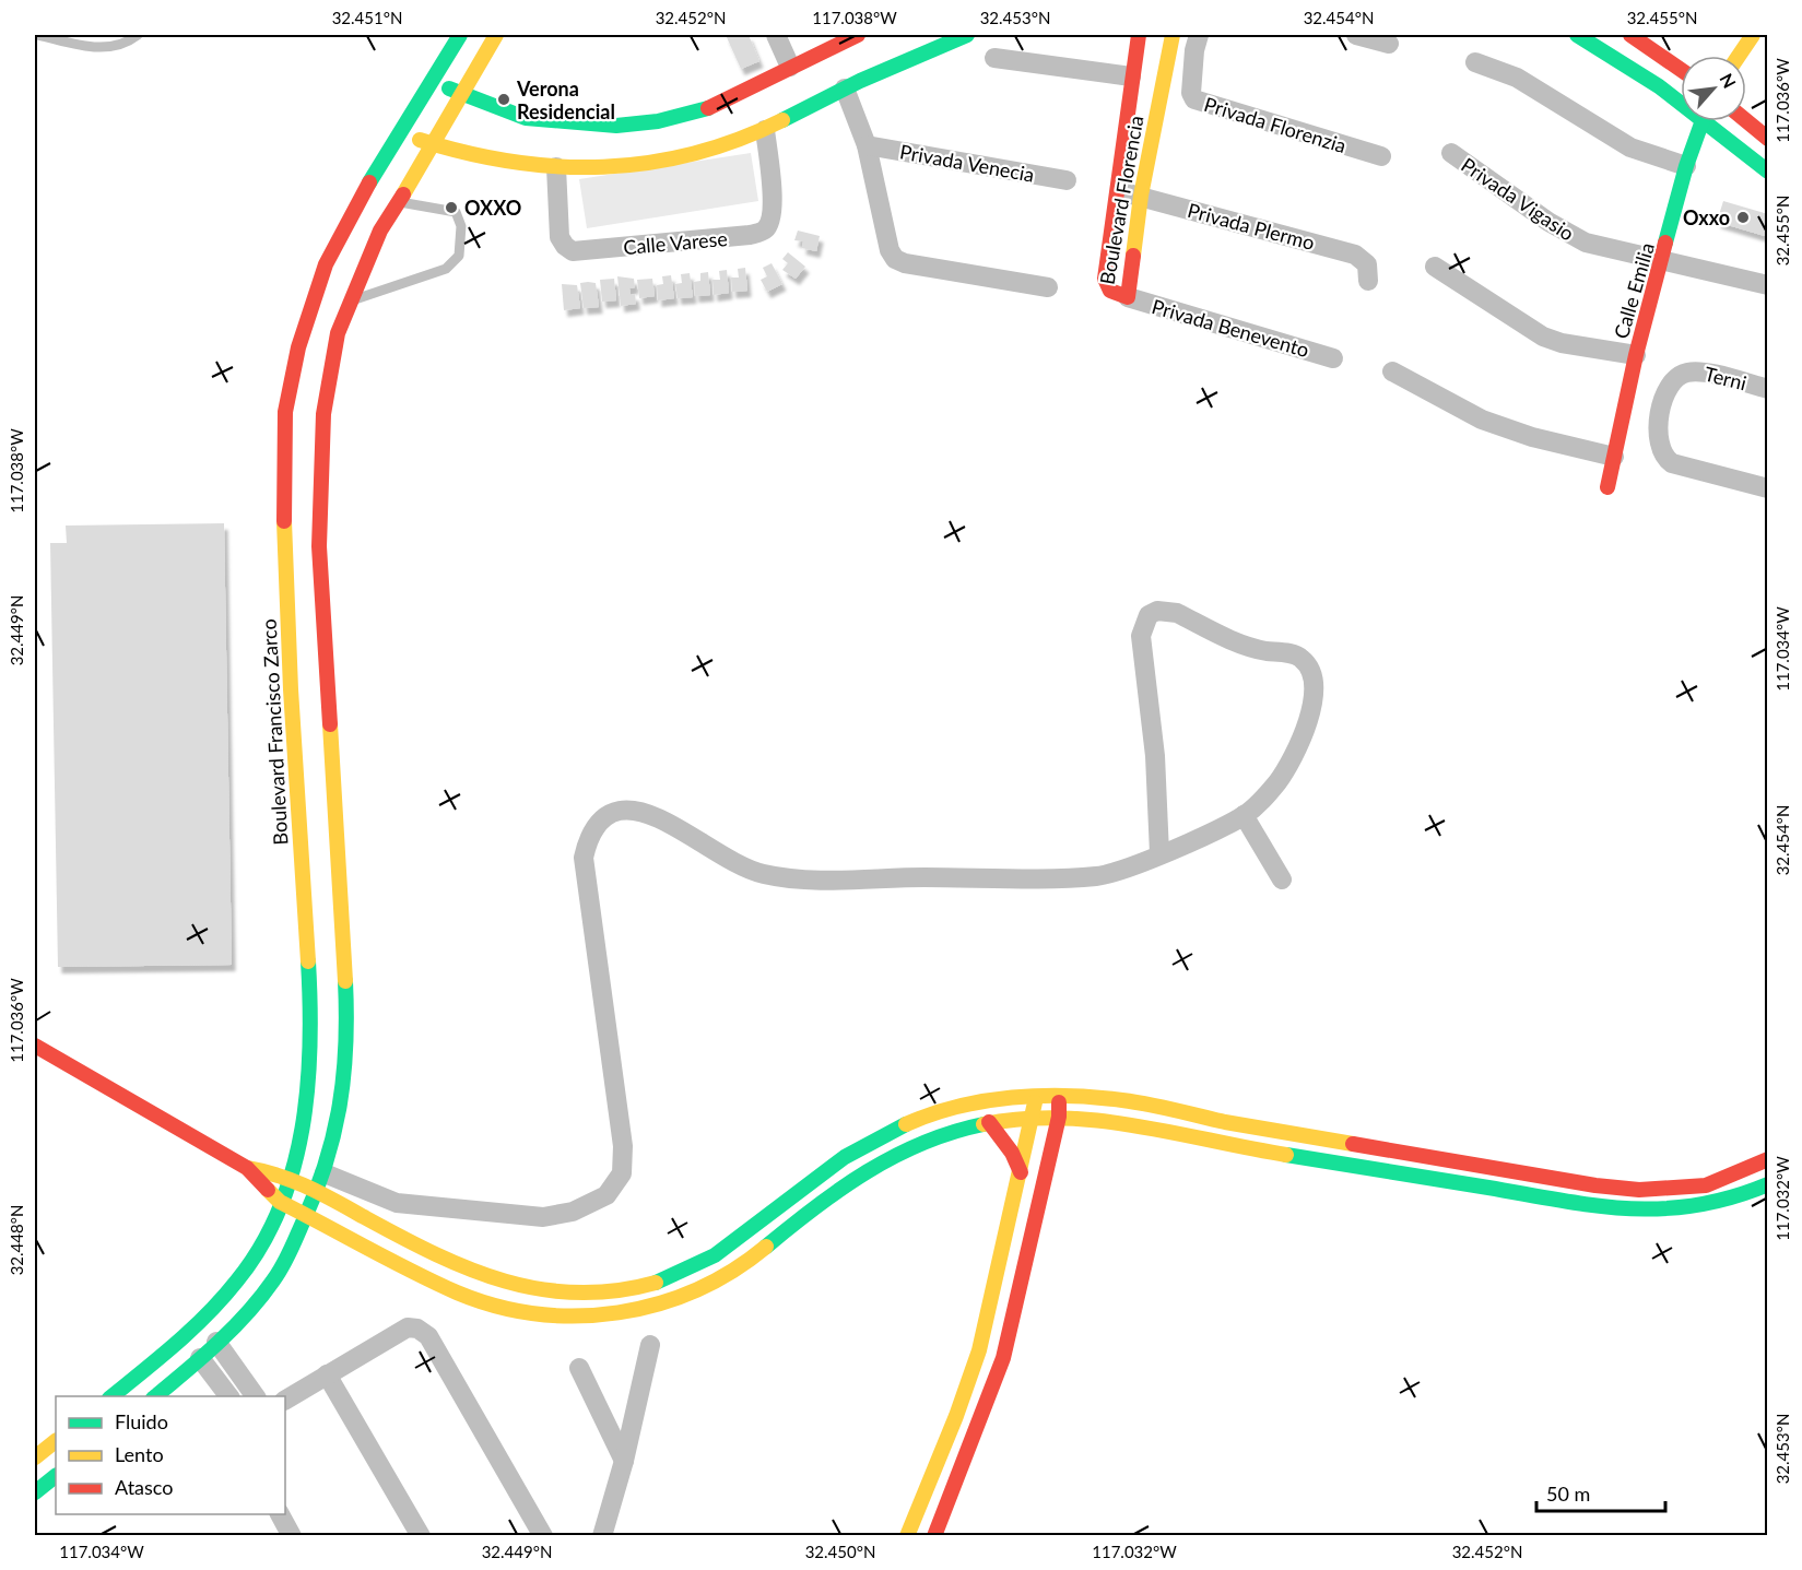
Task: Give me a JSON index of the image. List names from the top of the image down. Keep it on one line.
{"streets":{"street":["Privada Florenzia","Privada Venecia","Privada Vigasio","Boulevard Florencia","Privada Plermo","Calle Varese","Calle Emilia","Privada Benevento","Terni","Boulevard Francisco Zarco"]},"crossings":[["Privada Vigasio","Calle Emilia"],["Boulevard Florencia","Privada Plermo"],["Boulevard Florencia","Privada Benevento"]],"places":["Verona Residencial","OXXO","Oxxo"],"legend":["Fluido","Lento","Atasco"],"scale_bar":"50 m","north":"top right","coordinates":["32.451°N","32.452°N","117.038°W","32.453°N","32.454°N","32.455°N","117.036°W","32.449°N","117.034°W","117.032°W","32.448°N","32.450°N"]}
